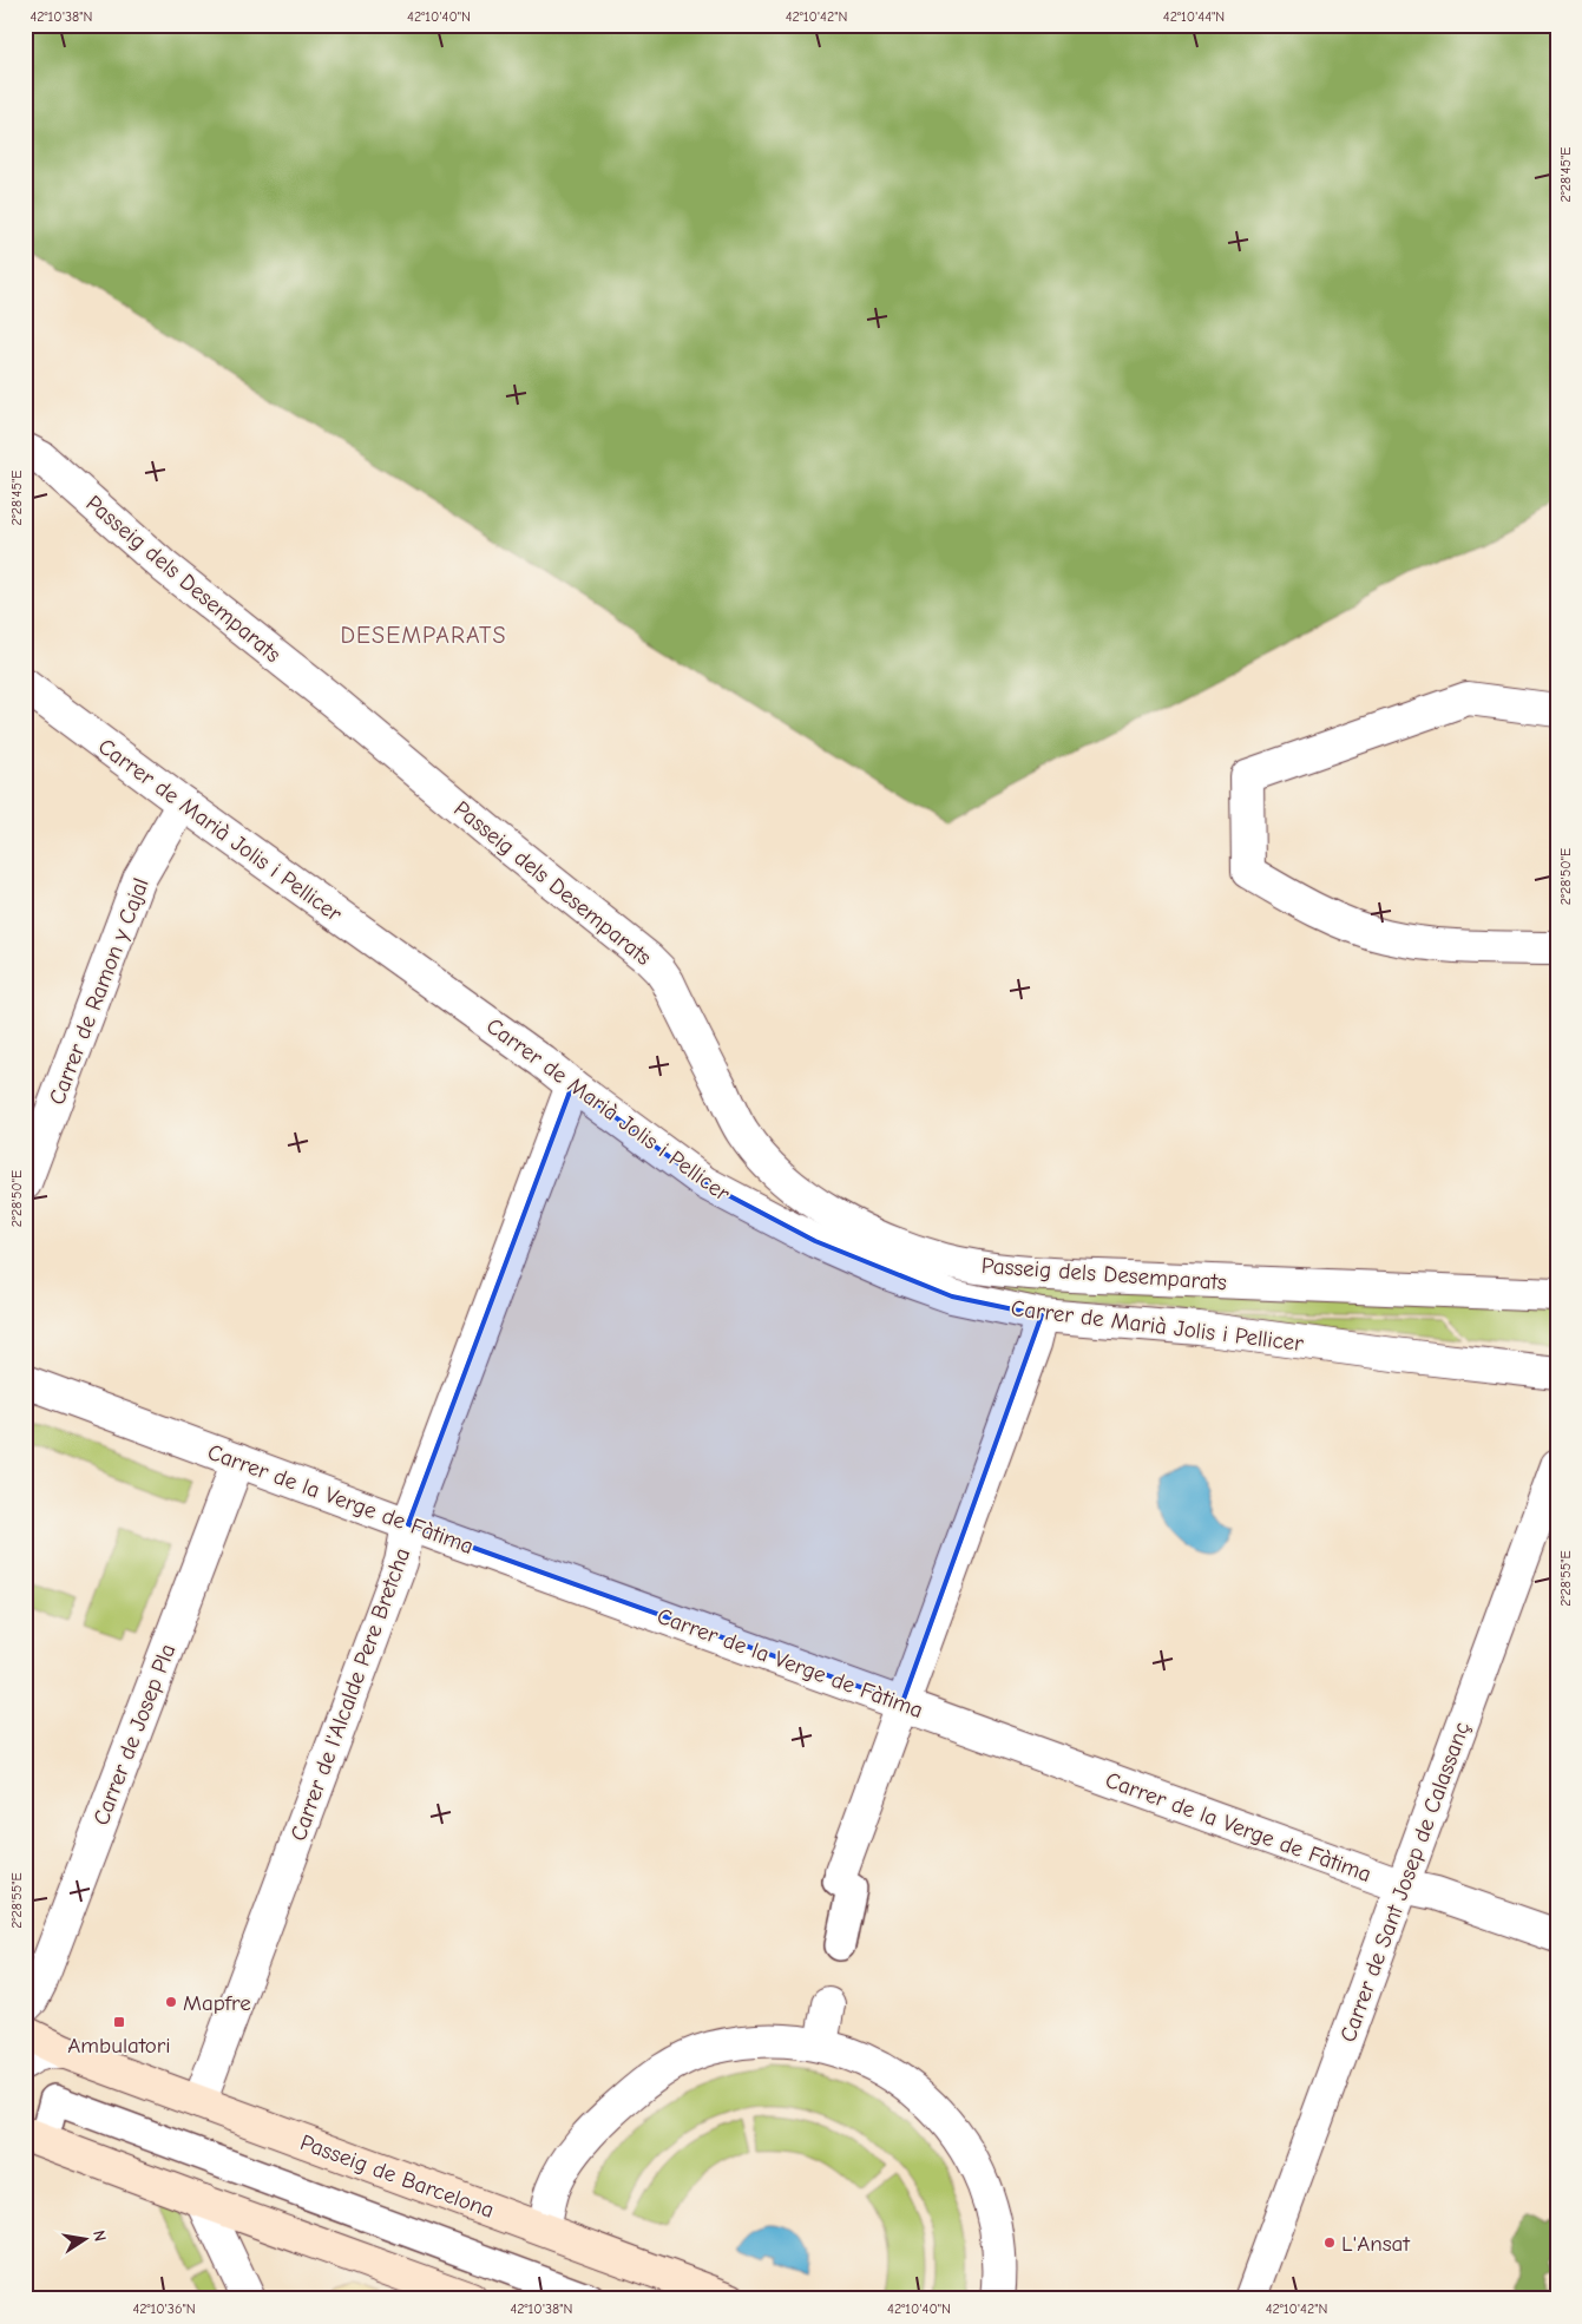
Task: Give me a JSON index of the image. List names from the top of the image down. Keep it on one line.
{"streets":{"main road":["Passeig de Barcelona"],"street":["Passeig dels Desemparats","Carrer de Marià Jolis i Pellicer","Carrer de Ramon y Cajal","Carrer de la Verge de Fàtima","Carrer de l'Alcalde Pere Bretcha","Carrer de Josep Pla","Carrer de Sant Josep de Calassanç"]},"crossings":[["Carrer de Marià Jolis i Pellicer","Carrer de Ramon y Cajal"],["Carrer de Marià Jolis i Pellicer","Carrer de l'Alcalde Pere Bretcha"],["Carrer de la Verge de Fàtima","Carrer de l'Alcalde Pere Bretcha"],["Carrer de la Verge de Fàtima","Carrer de Josep Pla"],["Carrer de la Verge de Fàtima","Carrer de Sant Josep de Calassanç"],["Carrer de l'Alcalde Pere Bretcha","Passeig de Barcelona"]],"districts":["DESEMPARATS"],"places":{"other":["Mapfre","L'Ansat"],"transit":["Ambulatori"]},"north":"right","coordinates":["42°10'38\"N","42°10'40\"N","42°10'42\"N","42°10'44\"N","2°28'45\"E","2°28'50\"E","2°28'55\"E","42°10'36\"N"]}
